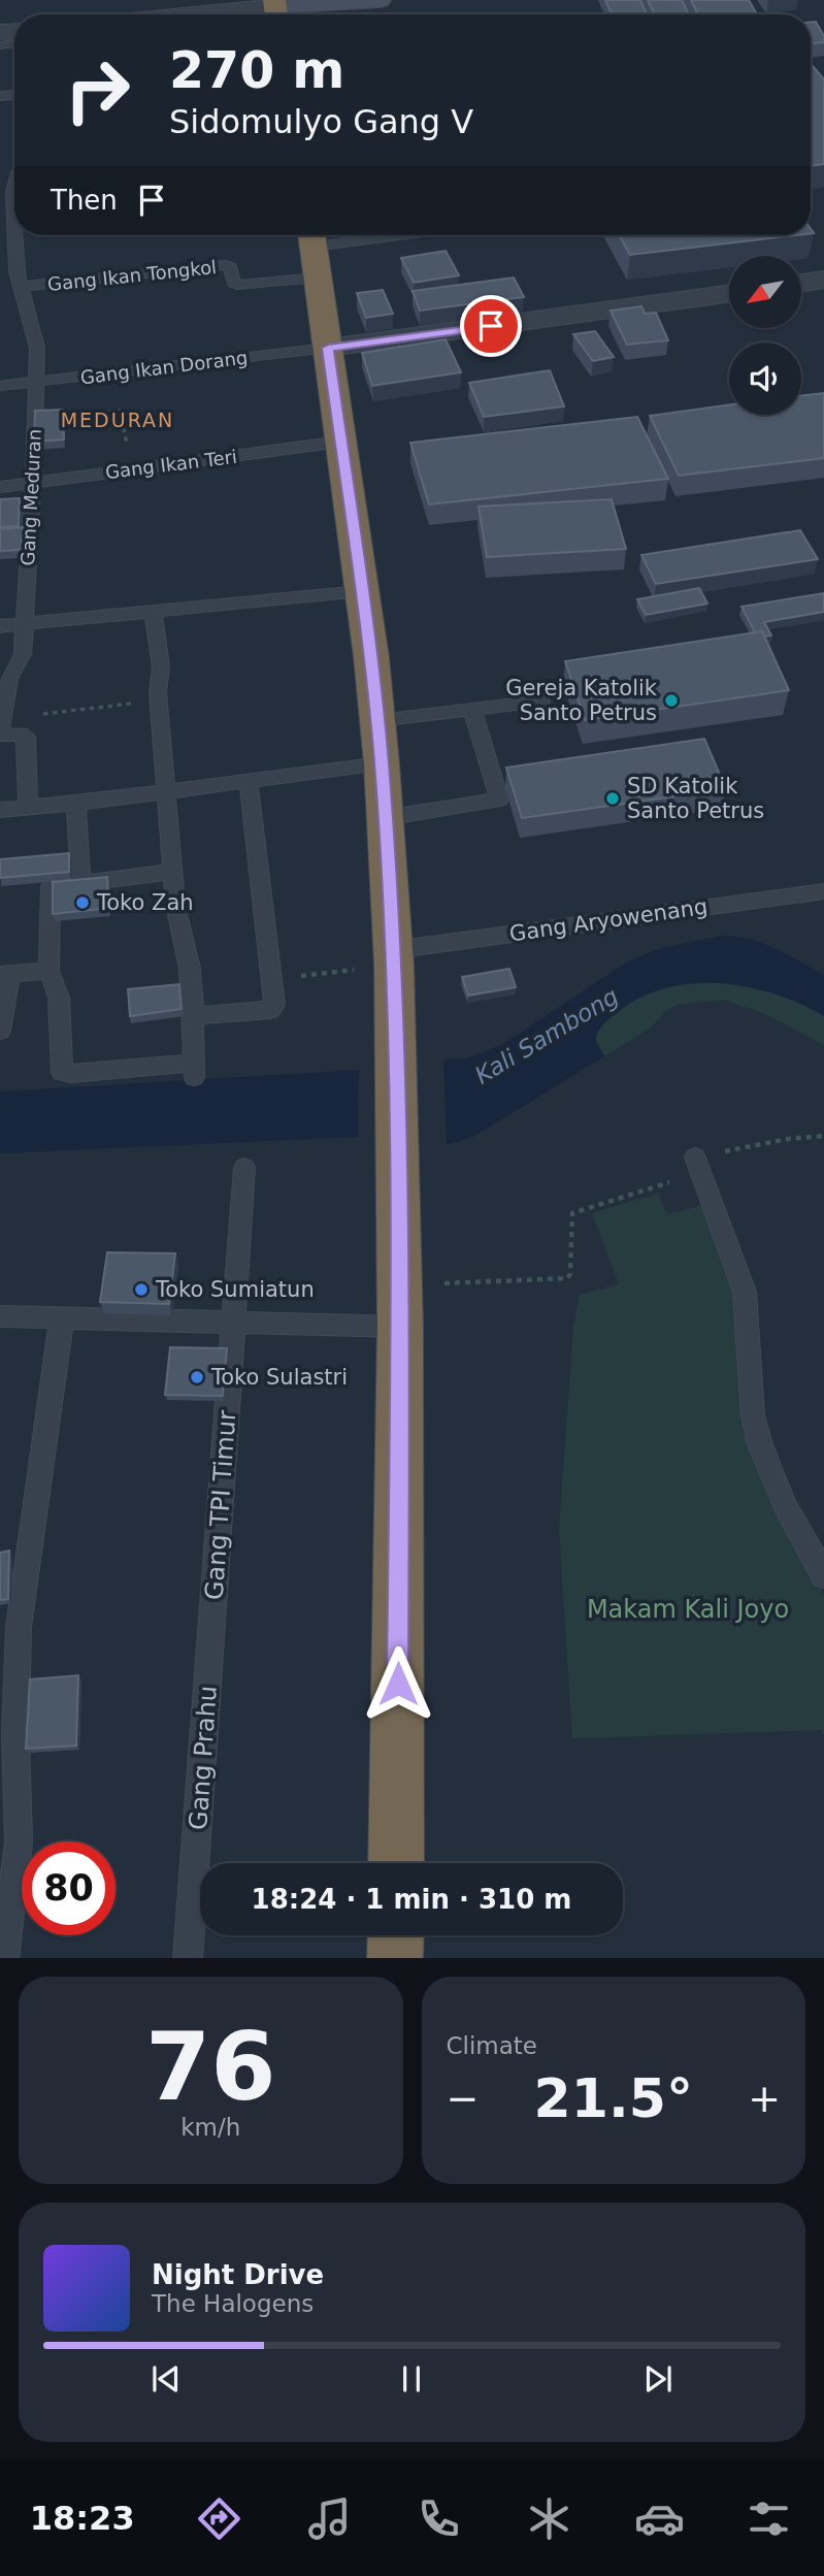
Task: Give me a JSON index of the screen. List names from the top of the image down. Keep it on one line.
{"streets":{"lane":["Gang Ikan Tongkol","Gang Ikan Dorang","Gang Ikan Teri","Gang Meduran","Gang Aryowenang","Gang TPI Timur","Gang Prahu"]},"crossings":[["Gang Ikan Tongkol","Gang Meduran"],["Gang Ikan Dorang","Gang Meduran"],["Gang Ikan Teri","Gang Meduran"],["Gang TPI Timur","Gang Prahu"]],"districts":["MEDURAN"],"water":["Kali Sambong"],"parks":["Makam Kali Joyo"],"places":["Gereja Katolik Santo Petrus","SD Katolik Santo Petrus","Toko Zah","Toko Sumiatun","Toko Sulastri"],"north":"bottom left","page":{"turn":["270 m","Sidomulyo Gang V"],"then":"Then","limit":"80","trip":"18:24 · 1 min · 310 m","tile":[["76","km/h"],"Climate"],"heat":["−","21.5°","+"],"song":["Night Drive","The Halogens"],"tabs":"18:23"}}
